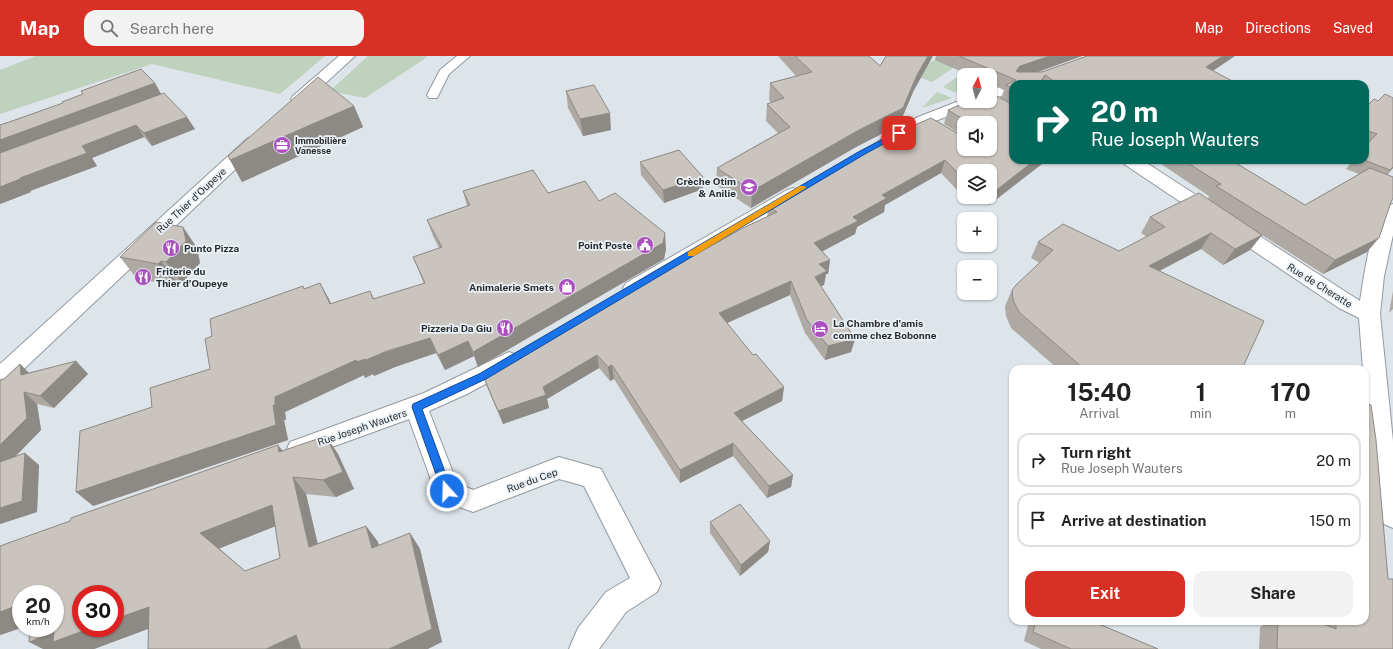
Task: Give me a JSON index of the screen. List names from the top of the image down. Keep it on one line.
{"streets":{"street":["Rue Thier d'Oupeye","Rue de Cheratte","Rue Joseph Wauters","Rue du Cep"]},"crossings":[["Rue Joseph Wauters","Rue du Cep"]],"places":{"office":["Immobilière Vanesse"],"school or university":["Crèche Otim & Anilie"],"public building":["Point Poste"],"restaurant":["Punto Pizza","Friterie du Thier d'Oupeye","Pizzeria Da Giu"],"shop":["Animalerie Smets"],"hotel":["La Chambre d'amis comme chez Bobonne"]},"north":"top","page":{"header":"Map","search":"Search here","nav":["Map","Directions","Saved"],"map_buttons":["+","−"],"turn":["20 m","Rue Joseph Wauters"],"eta":["15:40","Arrival","1","min","170","m"],"list":[{"name":"Turn right","note":"Rue Joseph Wauters","value":"20 m"},{"name":"Arrive at destination","value":"150 m"}],"buttons":["Exit","Share"],"speed":"20 km/h","limit":"30"}}
